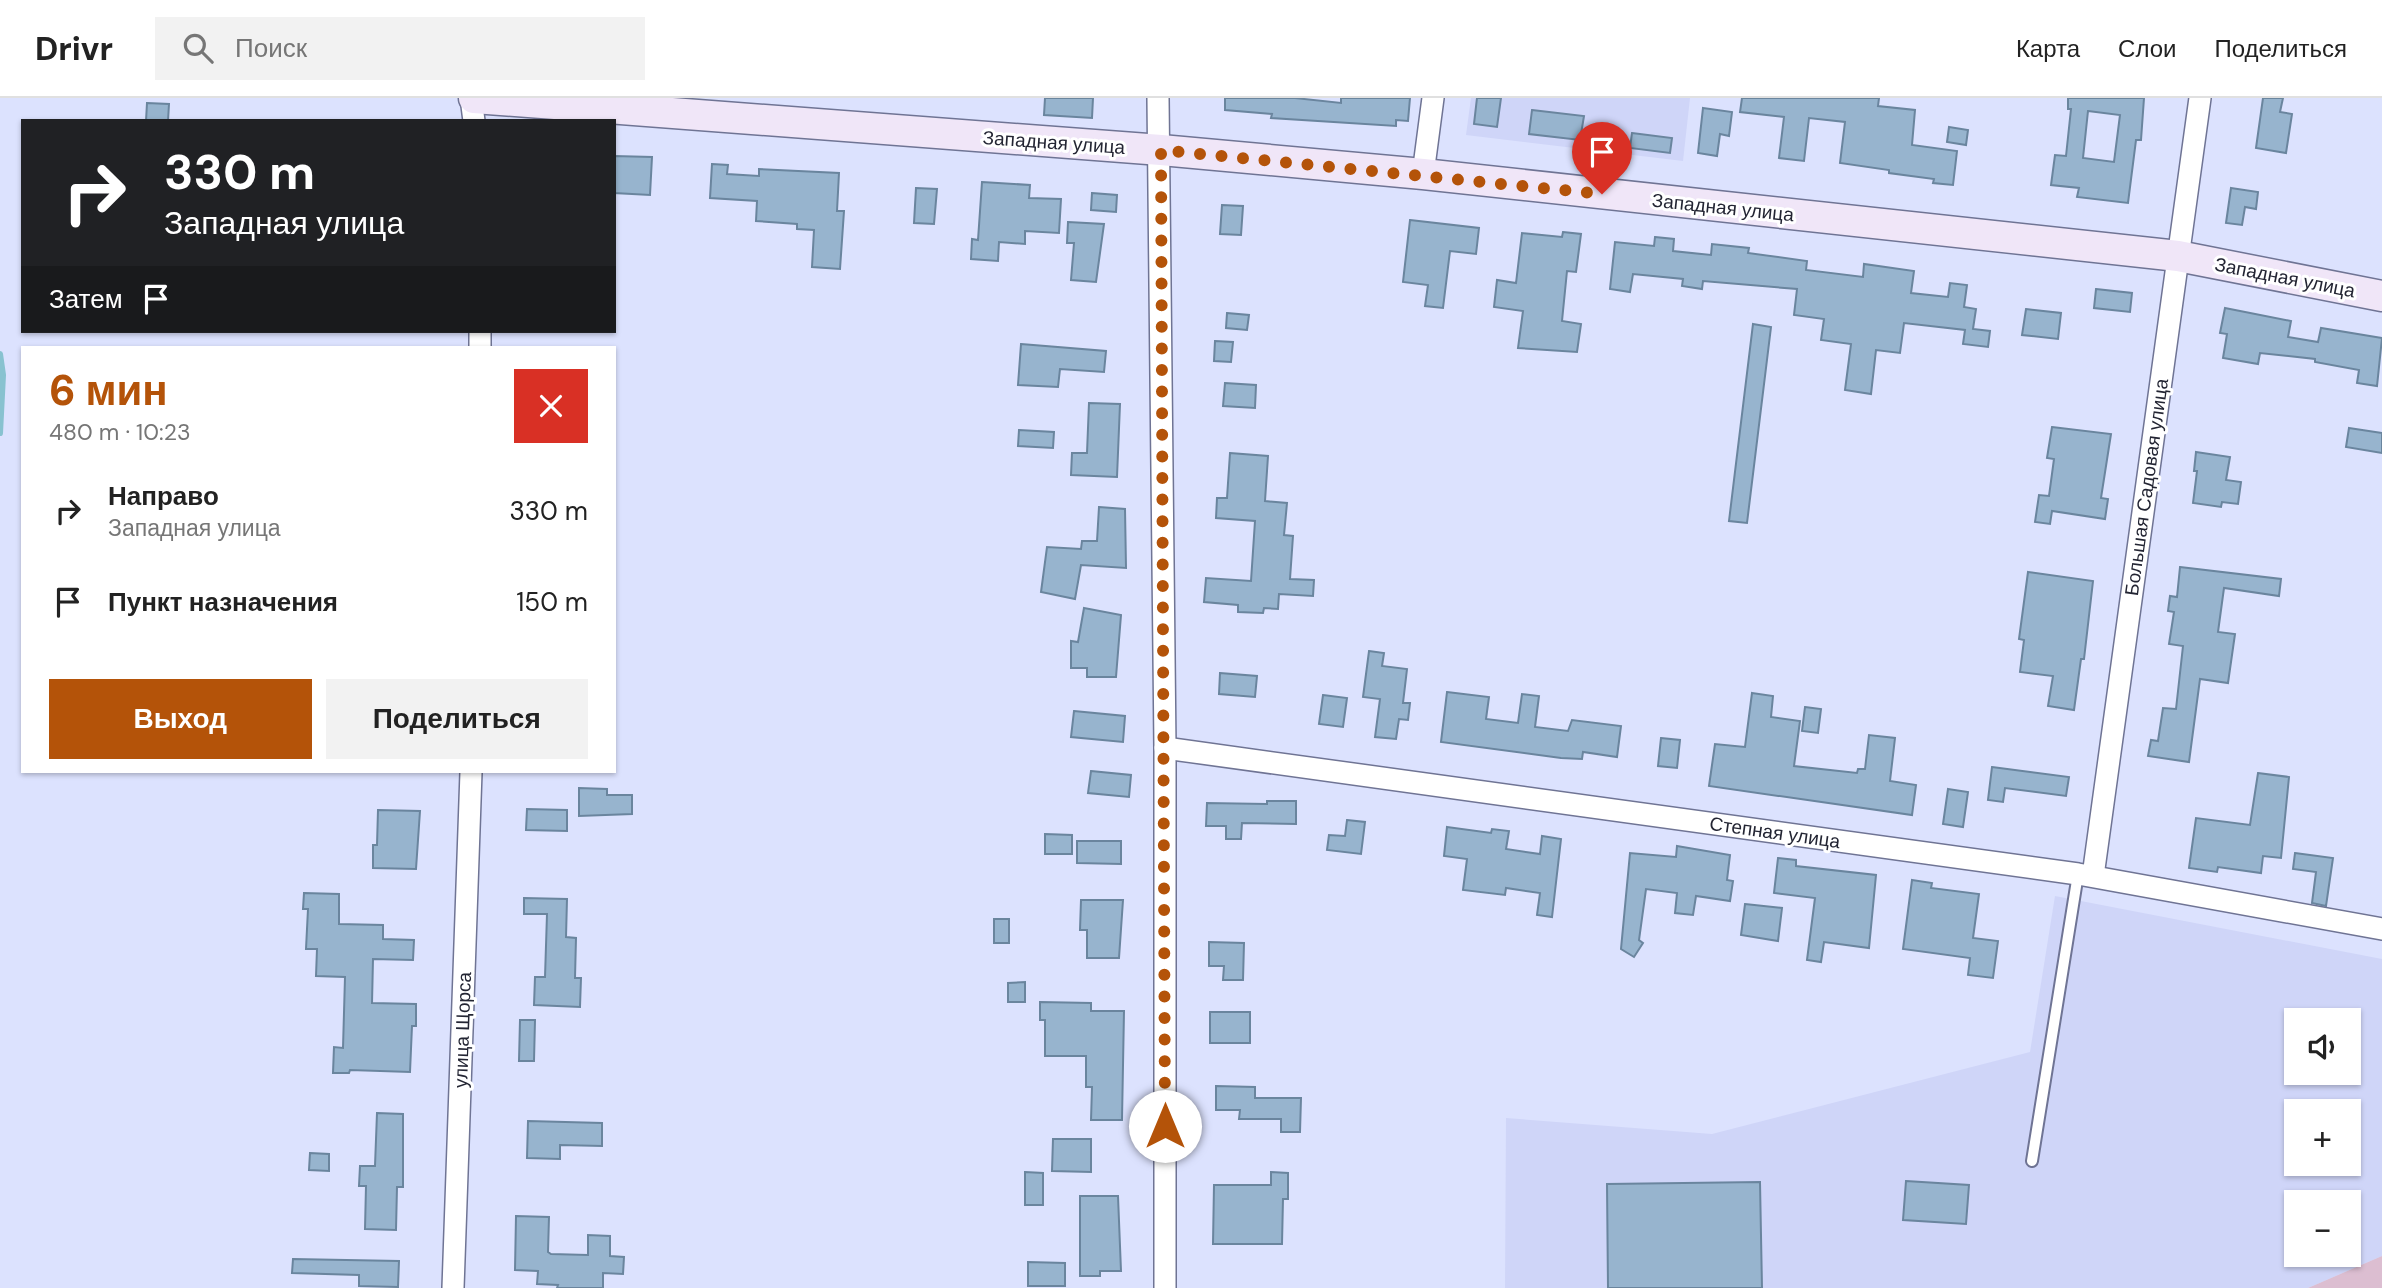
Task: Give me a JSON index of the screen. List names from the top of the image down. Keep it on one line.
{"streets":{"main road":["Западная улица"],"street":["Большая Садовая улица","Степная улица","улица Щорса"]},"crossings":[["Западная улица","Большая Садовая улица"],["Большая Садовая улица","Степная улица"]],"page":{"header":"Drivr","search":"Поиск","nav":["Карта","Слои","Поделиться"],"turn":["330 m","Западная улица"],"then":"Затем","heading":["6 мин","480 m · 10:23"],"list":[{"name":"Направо","note":"Западная улица","value":"330 m"},{"name":"Пункт назначения","value":"150 m"}],"buttons":["Выход","Поделиться"],"map_buttons":["+","−"]}}
